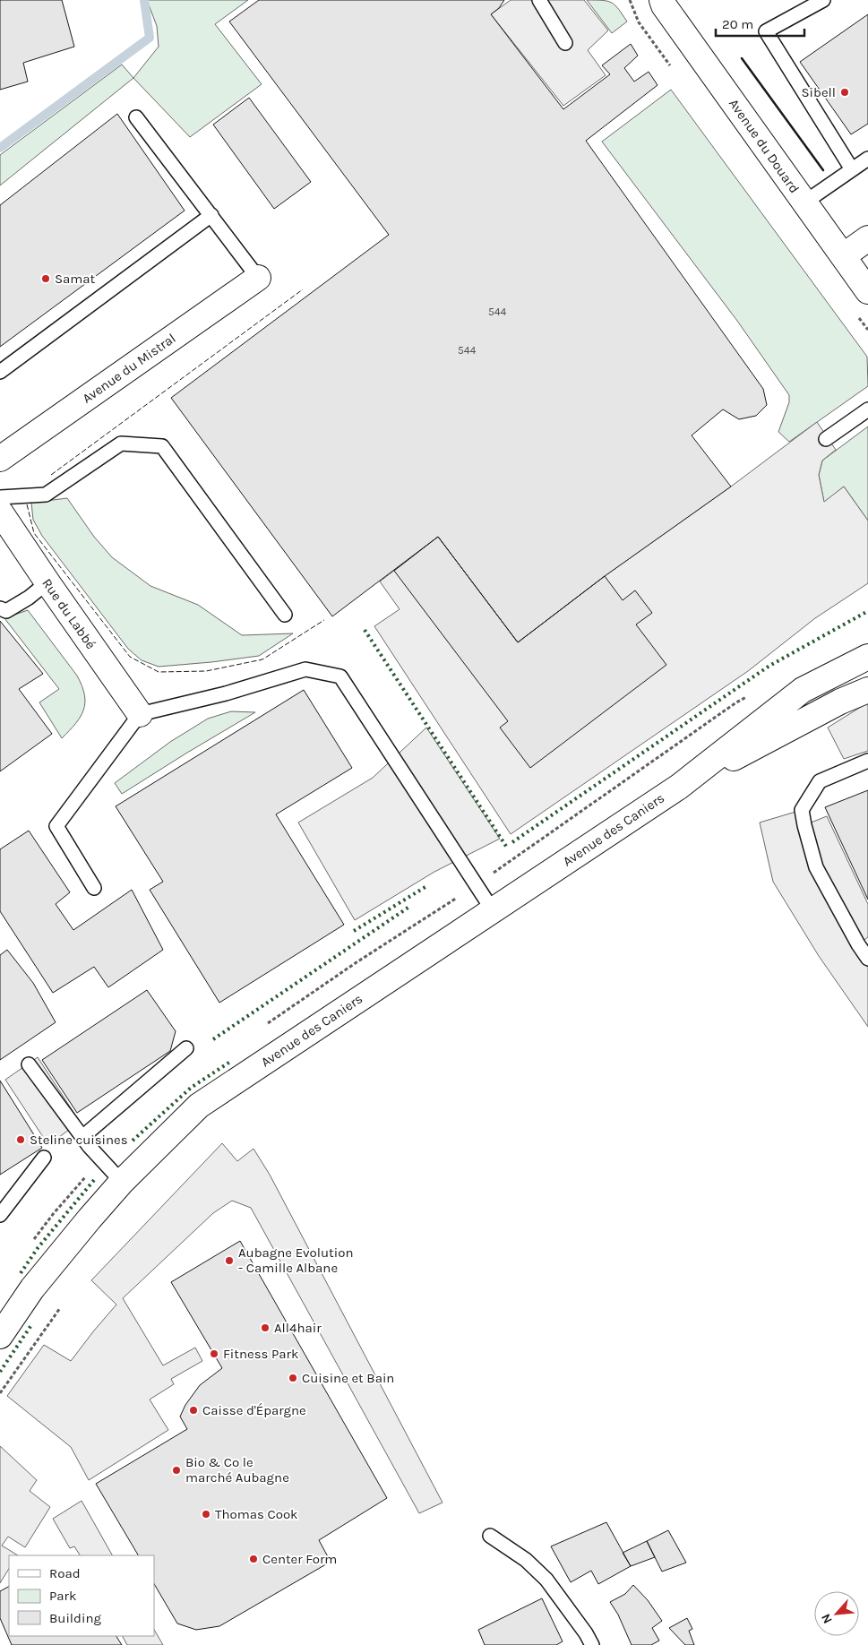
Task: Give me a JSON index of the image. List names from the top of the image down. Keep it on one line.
{"streets":{"street":["Avenue du Douard","Avenue du Mistral","Rue du Labbé","Avenue des Caniers"]},"places":["Sibell","Samat","Steline cuisines","Aubagne Evolution - Camille Albane","All4hair","Fitness Park","Cuisine et Bain","Caisse d'Épargne","Bio & Co le marché Aubagne","Thomas Cook","Center Form"],"house_numbers":["544","544"],"legend":["Road","Park","Building"],"scale_bar":"20 m","north":"bottom left"}
